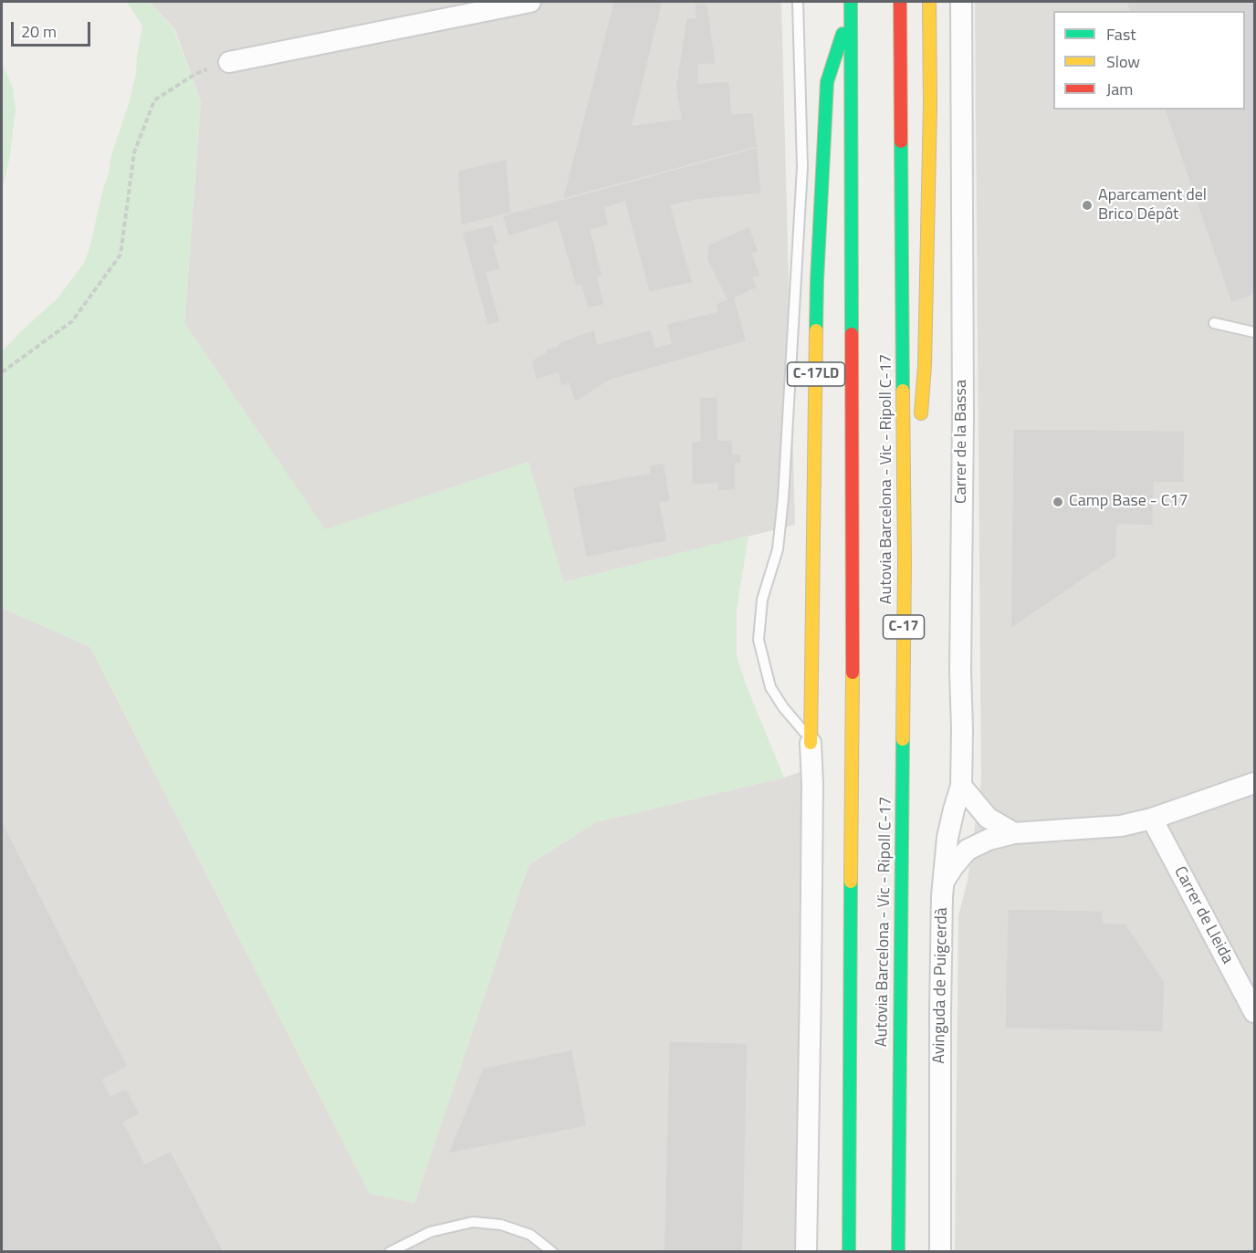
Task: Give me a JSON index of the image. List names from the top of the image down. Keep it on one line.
{"streets":{"highway":["C-17LD","Autovia Barcelona - Vic - Ripoll C-17","C-17"],"street":["Carrer de la Bassa","Carrer de Lleida","Avinguda de Puigcerdà"]},"crossings":[["C-17LD","Autovia Barcelona - Vic - Ripoll C-17"],["Carrer de la Bassa","Avinguda de Puigcerdà"]],"places":["Aparcament del Brico Dépôt","Camp Base - C17"],"legend":["Fast","Slow","Jam"],"scale_bar":"20 m"}
